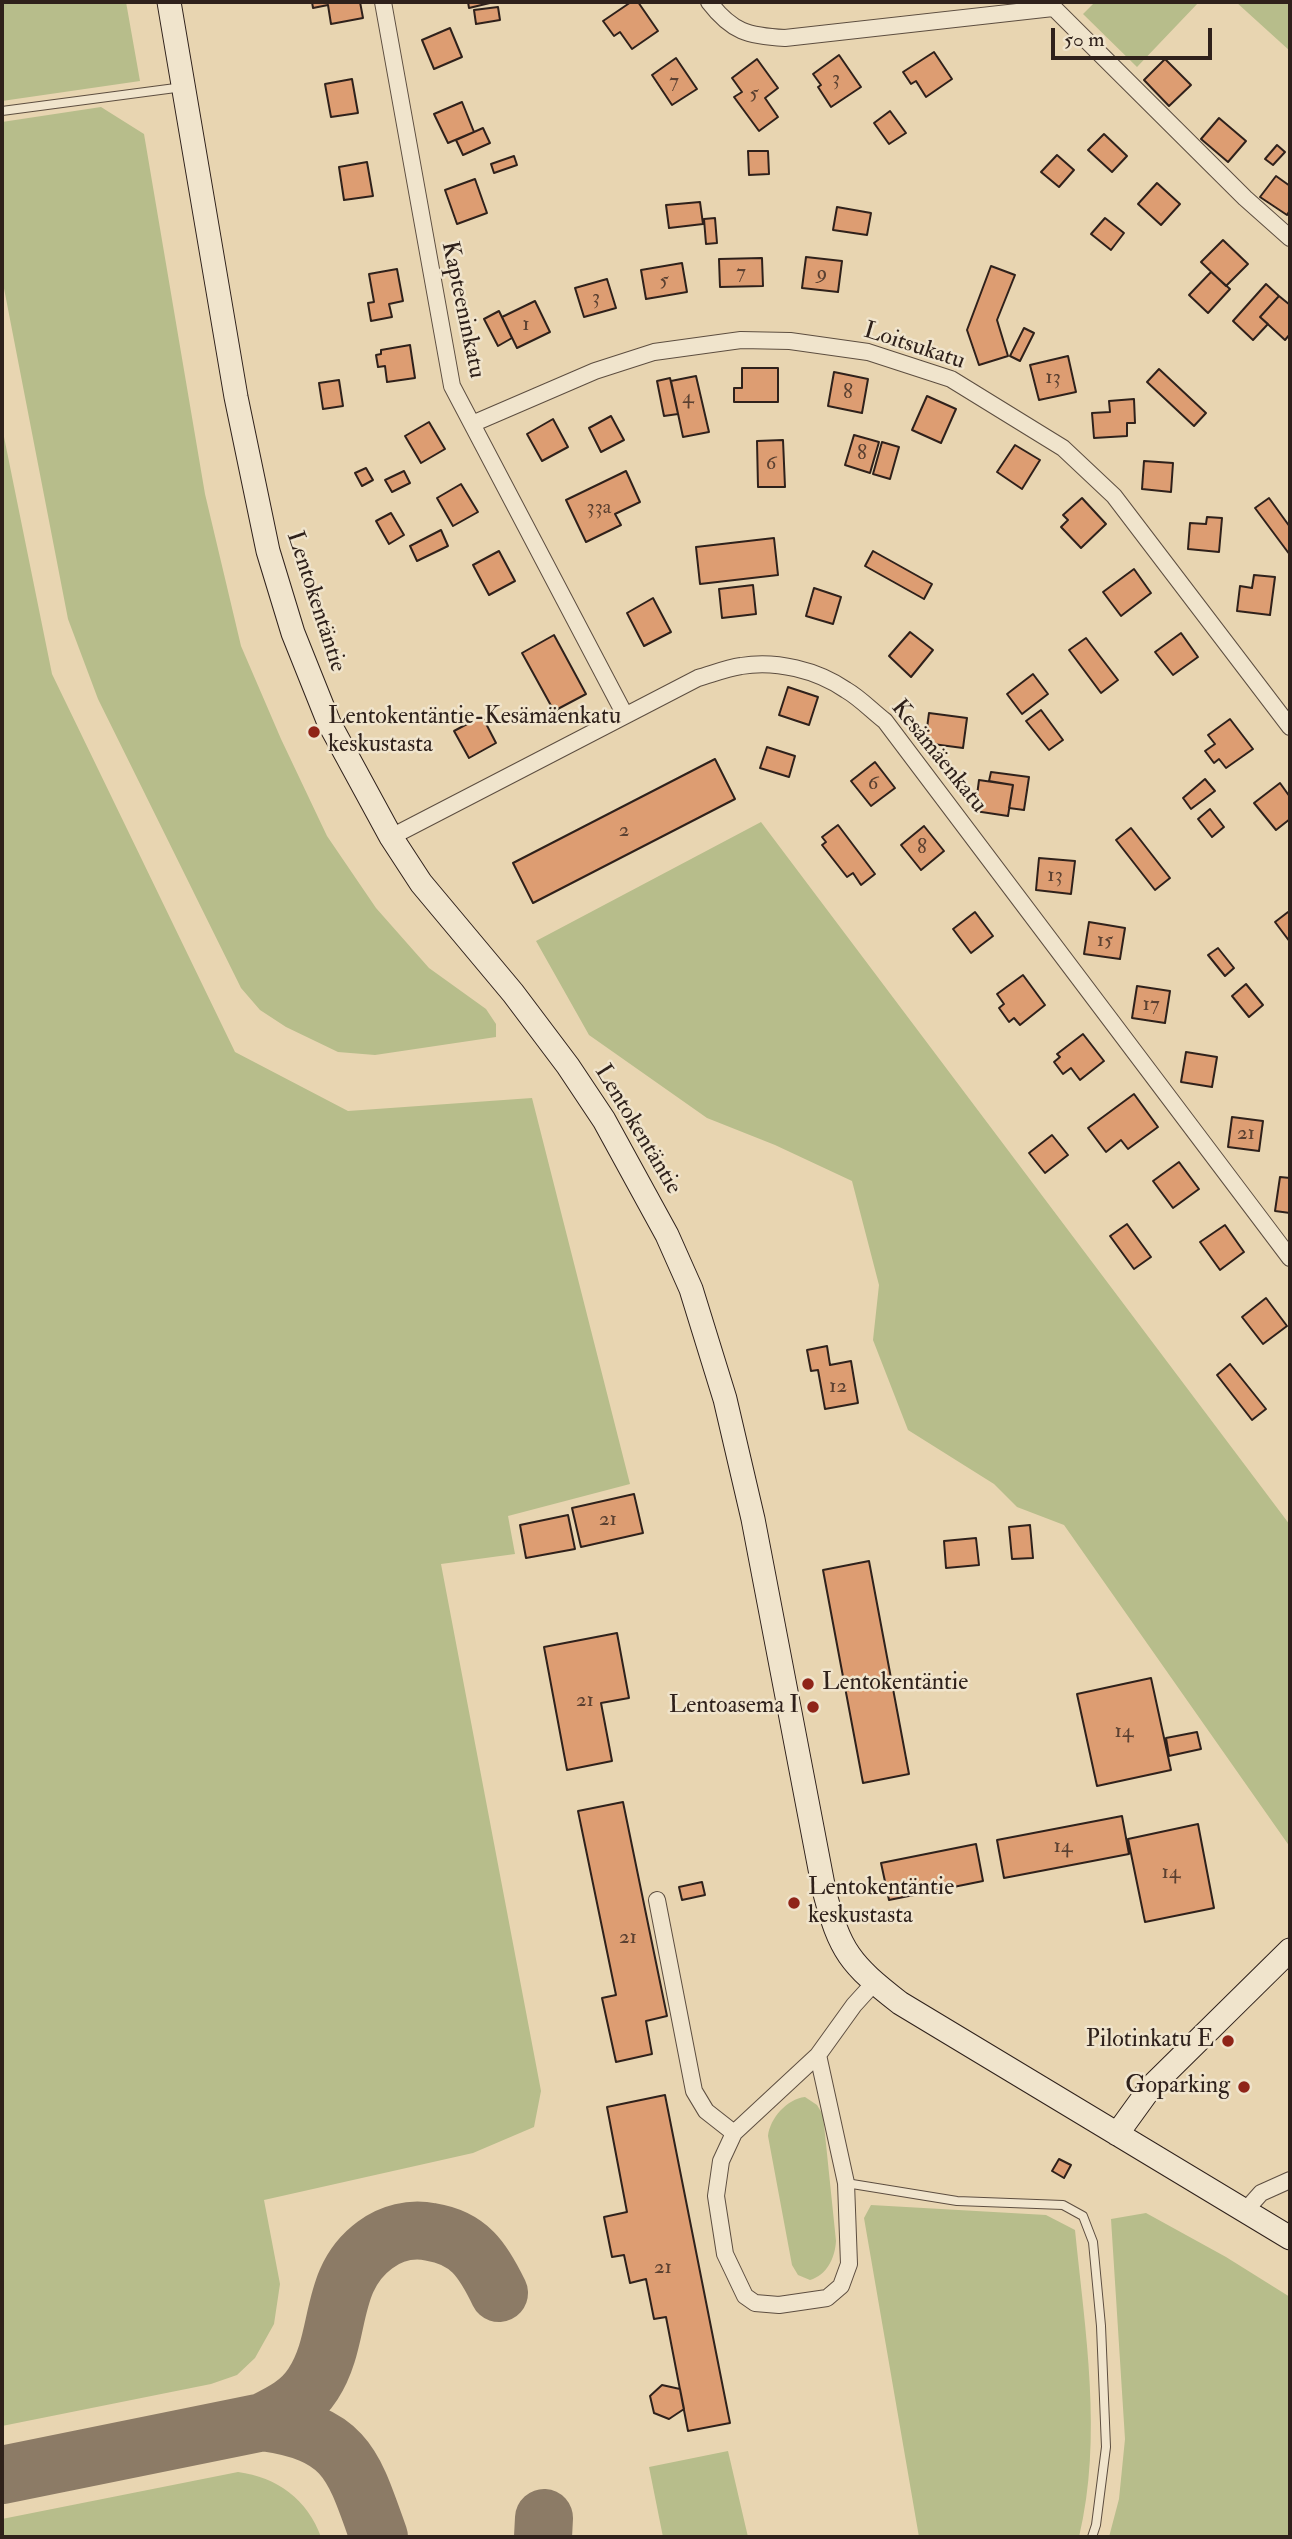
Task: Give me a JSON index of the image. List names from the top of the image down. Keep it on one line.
{"streets":{"street":["Kapteeninkatu","Loitsukatu","Lentokentäntie","Kesämäenkatu"]},"crossings":[["Kapteeninkatu","Loitsukatu"],["Kapteeninkatu","Kesämäenkatu"],["Lentokentäntie","Kesämäenkatu"]],"places":["Lentokentäntie-Kesämäenkatu keskustasta","Lentokentäntie","Lentoasema I","Lentokentäntie keskustasta","Pilotinkatu E","Goparking"],"house_numbers":["3","7","5","7","9","5","3","1","13","8","4","8","6","33a","6","2","8","13","15","17","21","12","21","21","14","14","14","21","21"],"scale_bar":"50 m"}
